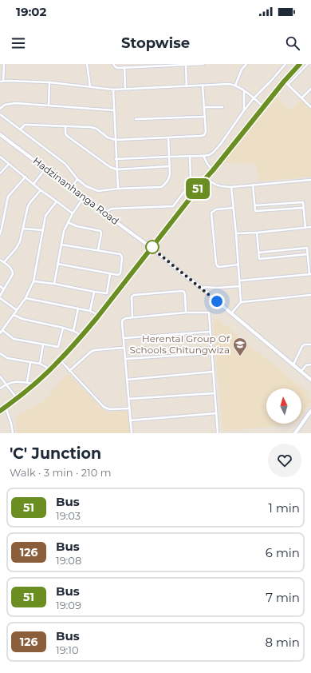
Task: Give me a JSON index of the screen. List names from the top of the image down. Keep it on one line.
{"streets":{"main road":["Hadzinanhanga Road"]},"places":{"school or university":["Herental Group Of Schools Chitungwiza"]},"lines":["bus line 51"],"north":"top","page":{"status":"19:02","header":"Stopwise","on_map":"51","heading":["'C' Junction","Walk · 3 min · 210 m"],"list":[{"mark":"51","name":"Bus","note":"19:03","value":"1 min"},{"mark":"126","name":"Bus","note":"19:08","value":"6 min"},{"mark":"51","name":"Bus","note":"19:09","value":"7 min"},{"mark":"126","name":"Bus","note":"19:10","value":"8 min"}]}}
